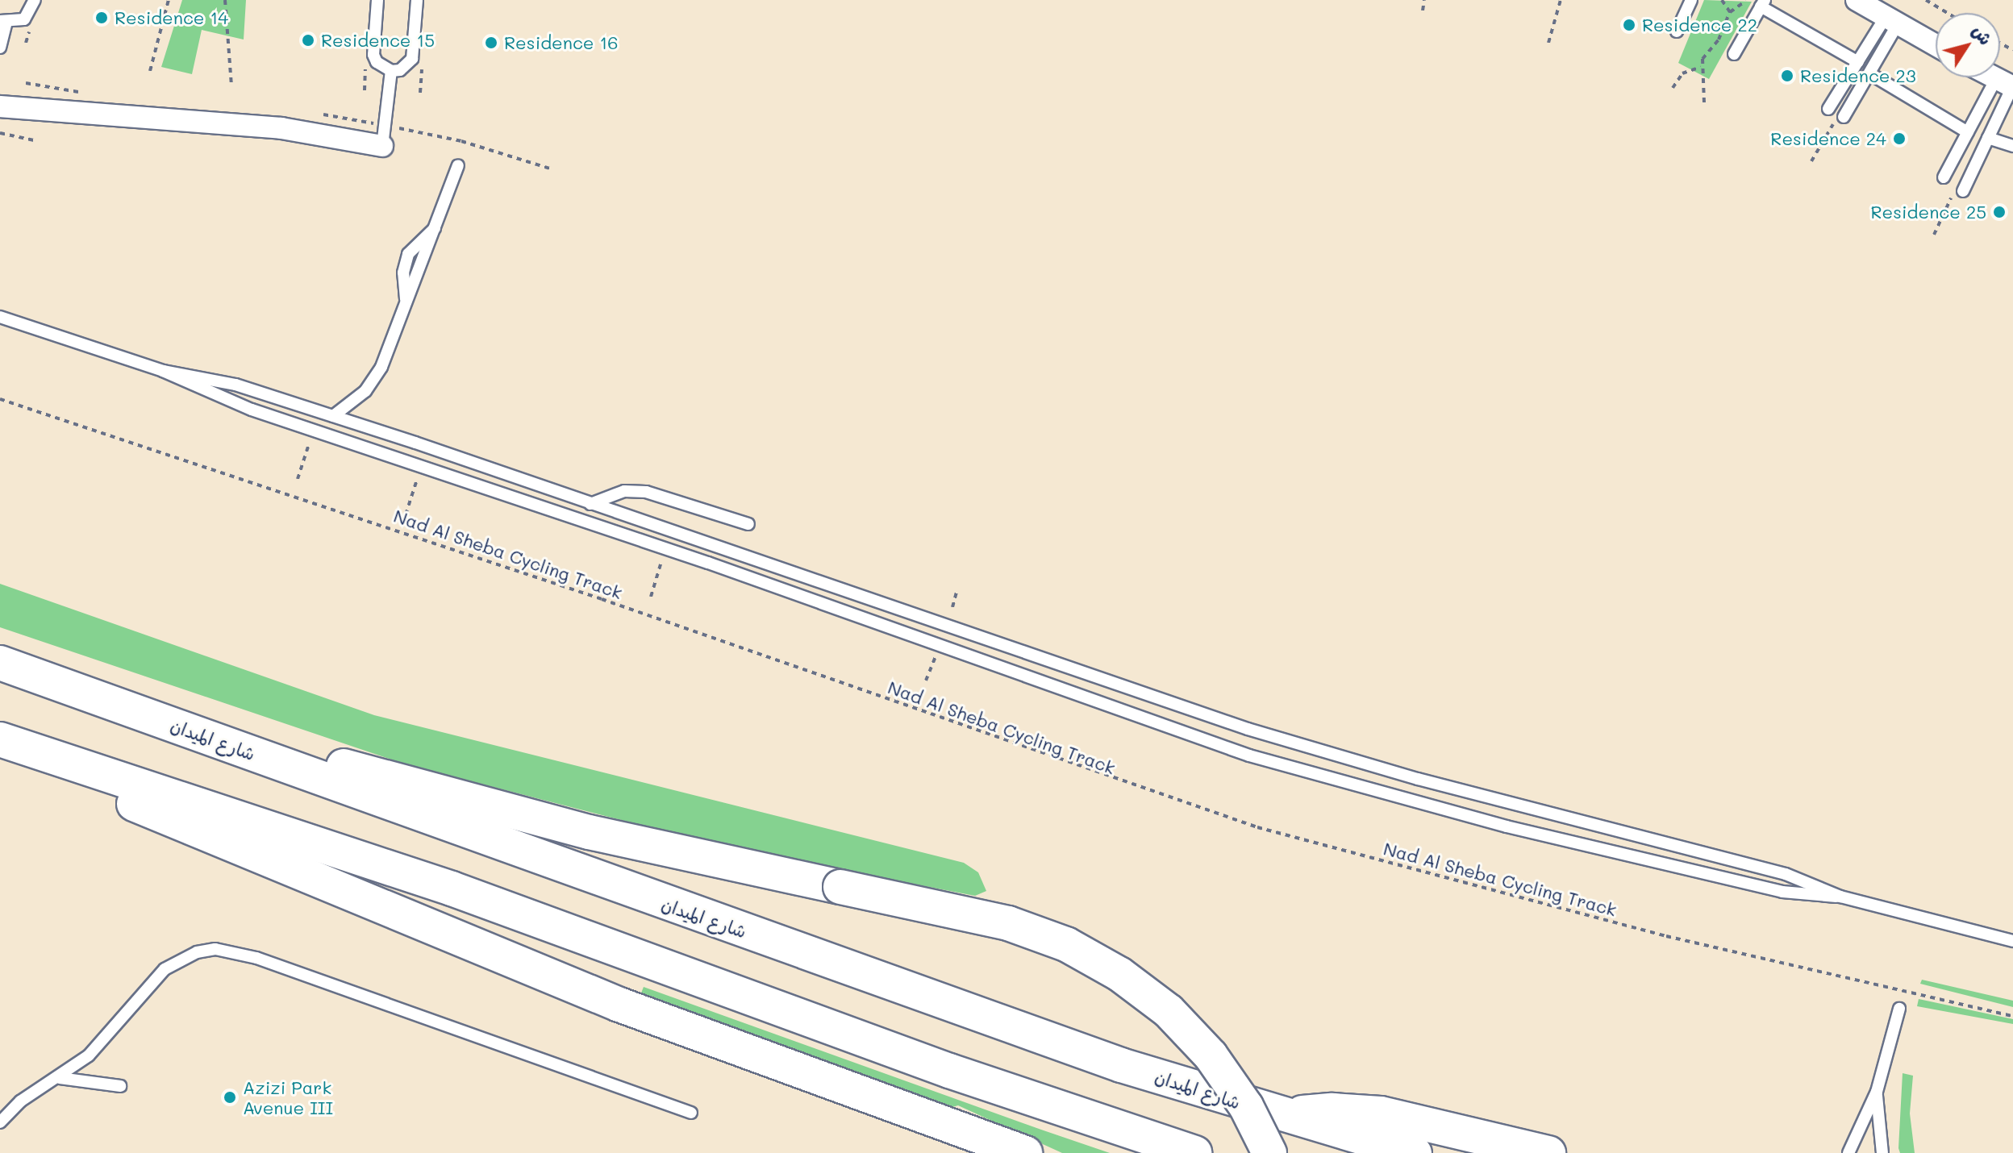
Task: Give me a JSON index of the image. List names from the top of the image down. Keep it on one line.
{"streets":{"main road":["شارع الميدان"],"path":["Nad Al Sheba Cycling Track"]},"places":["Residence 14","Residence 22","Residence 15","Residence 16","Residence 23","Residence 24","Residence 25","Azizi Park Avenue III"],"north":"top right"}
